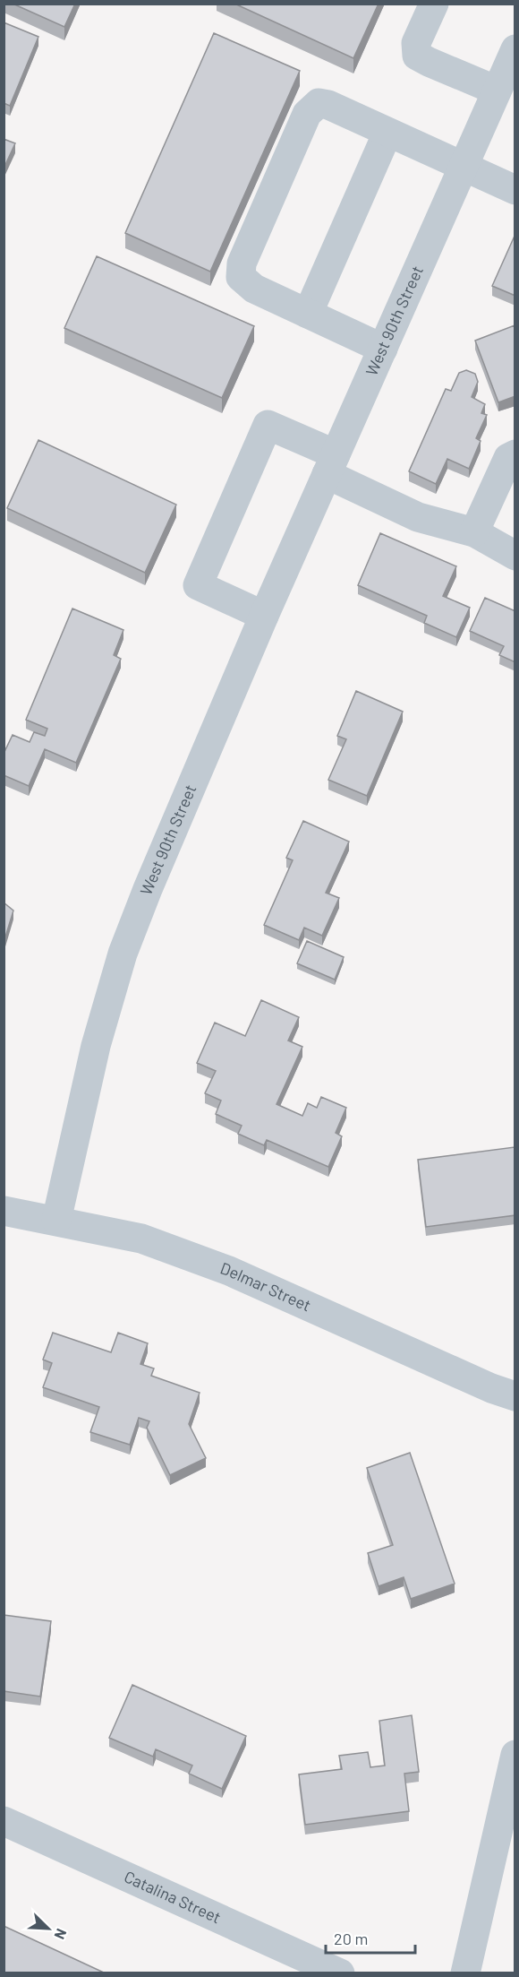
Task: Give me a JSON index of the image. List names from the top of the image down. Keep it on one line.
{"streets":{"street":["West 90th Street","Delmar Street","Catalina Street"]},"crossings":[["West 90th Street","Delmar Street"]],"scale_bar":"20 m","north":"bottom right"}
